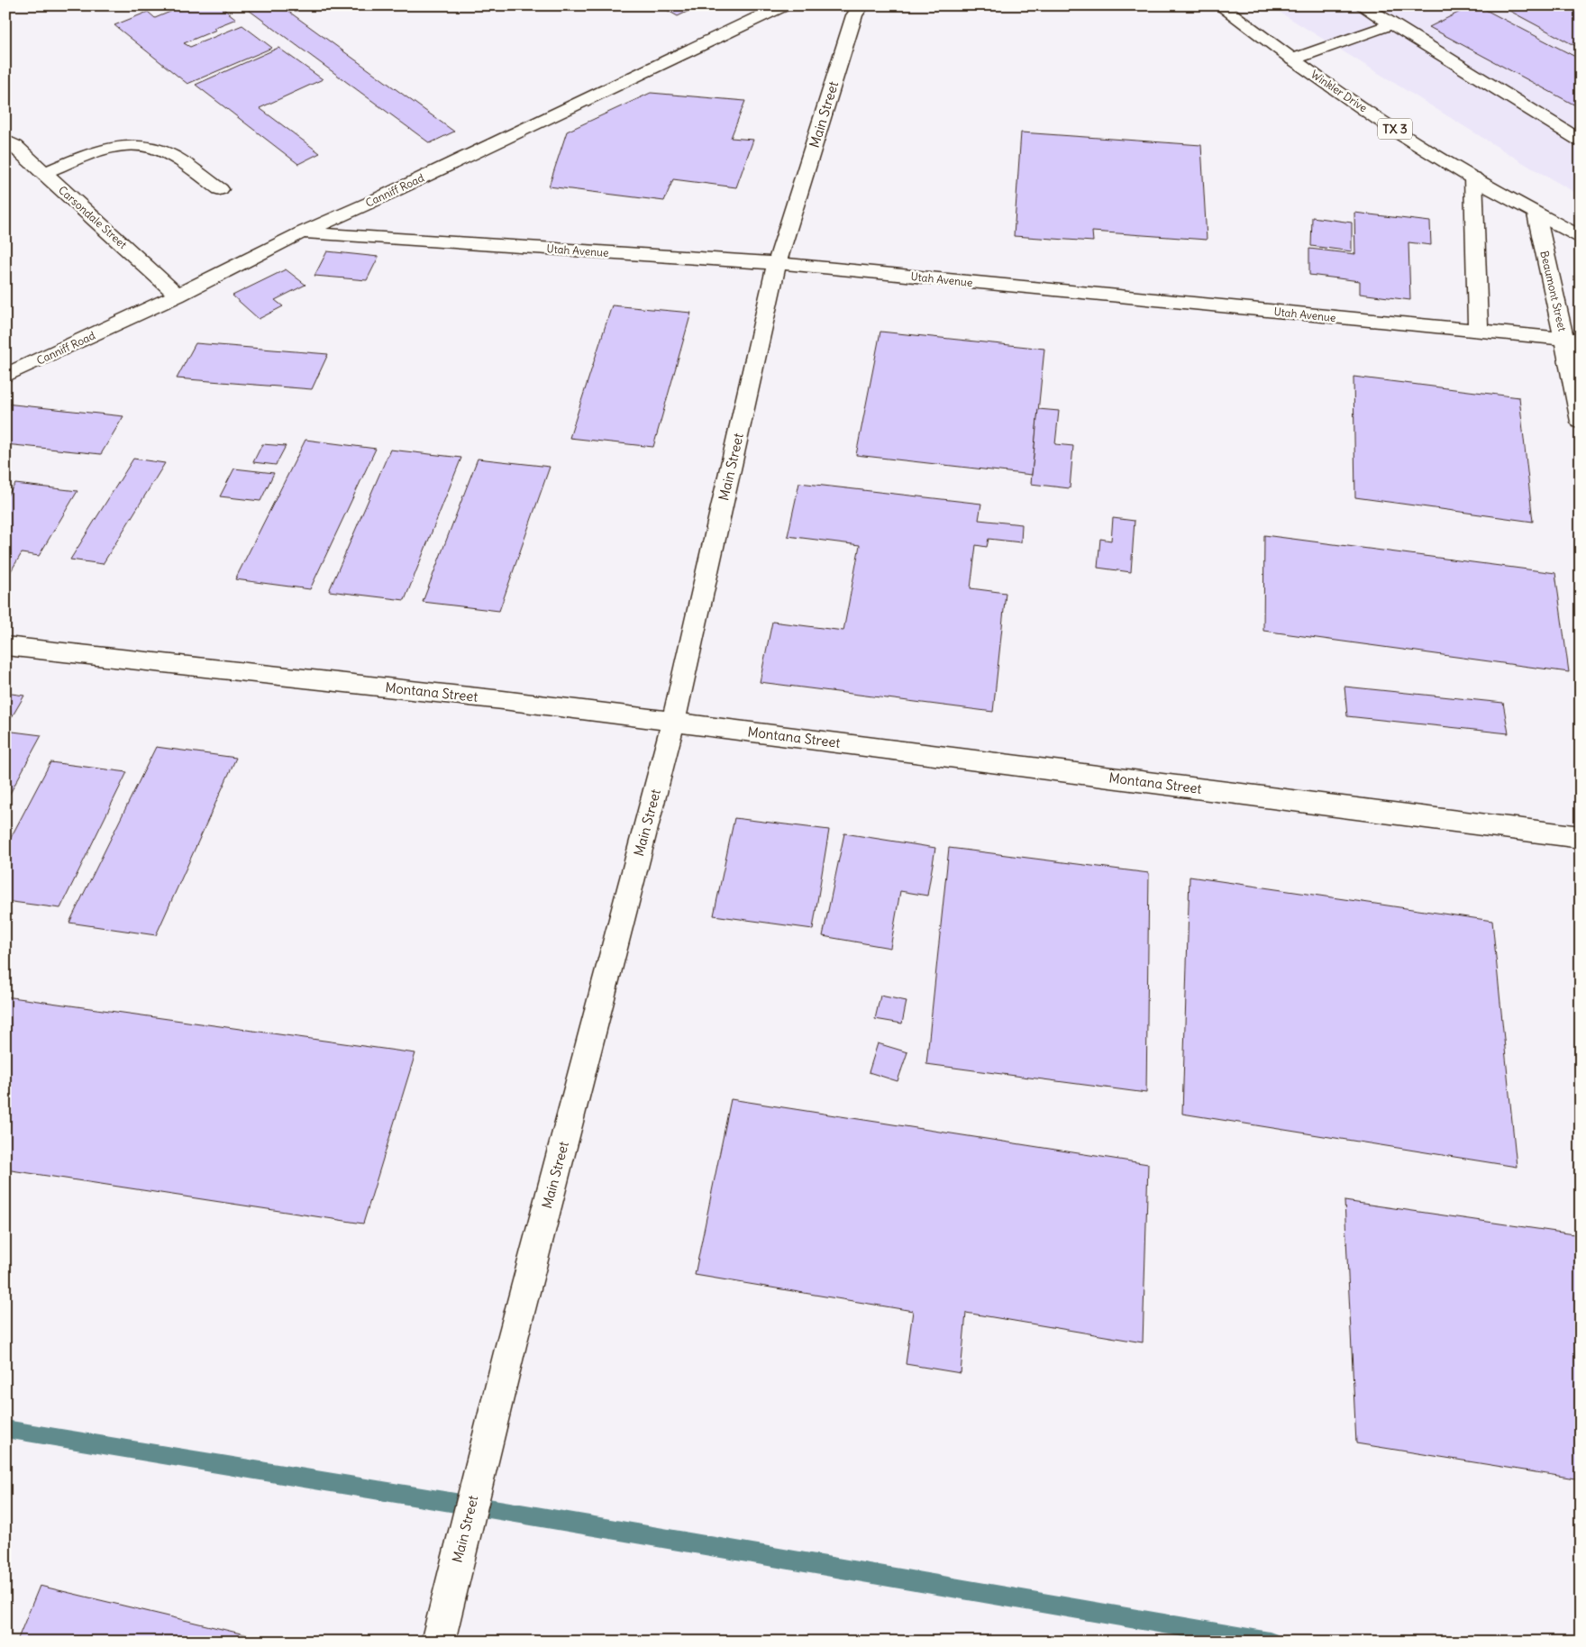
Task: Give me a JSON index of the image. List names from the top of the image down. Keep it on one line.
{"streets":{"street":["Winkler Drive","Main Street","TX 3","Canniff Road","Carsondale Street","Utah Avenue","Beaumont Street","Montana Street"]},"crossings":[["Winkler Drive","Beaumont Street"],["Main Street","Utah Avenue"],["Main Street","Montana Street"],["Canniff Road","Carsondale Street"],["Canniff Road","Utah Avenue"],["Utah Avenue","Beaumont Street"]]}
